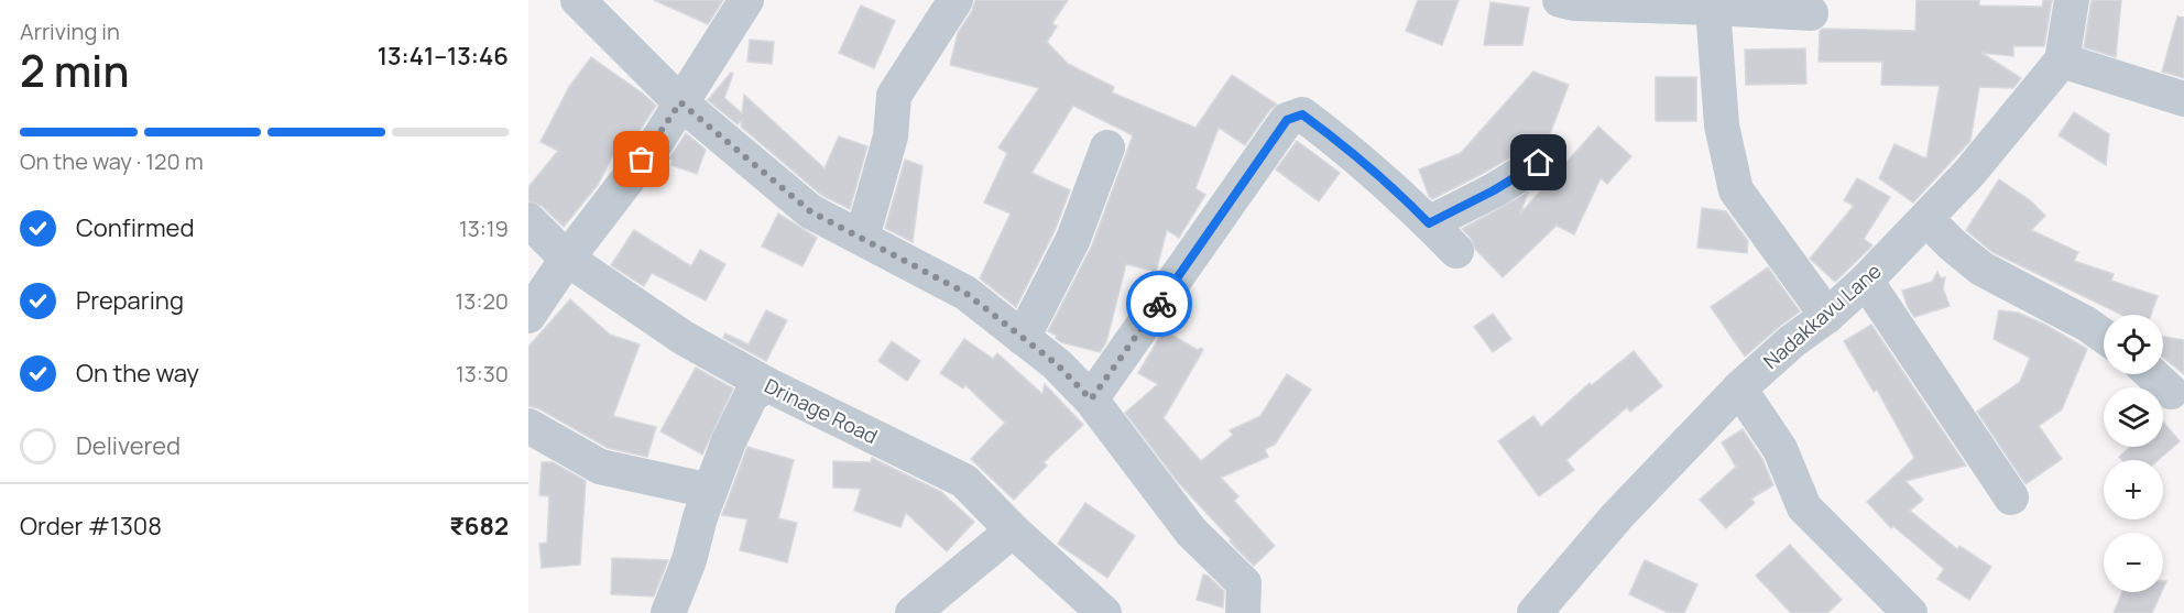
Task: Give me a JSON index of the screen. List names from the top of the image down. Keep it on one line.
{"streets":{"street":["Nadakkavu Lane","Drinage Road"]},"page":{"heading":["2 min","Arriving in","13:41–13:46"],"panel":["Order #1308","₹682"],"bar":"On the way · 120 m","list":[["Confirmed","13:19"],["Preparing","13:20"],["On the way","13:30"],"Delivered"],"map_buttons":["+","−"]}}
